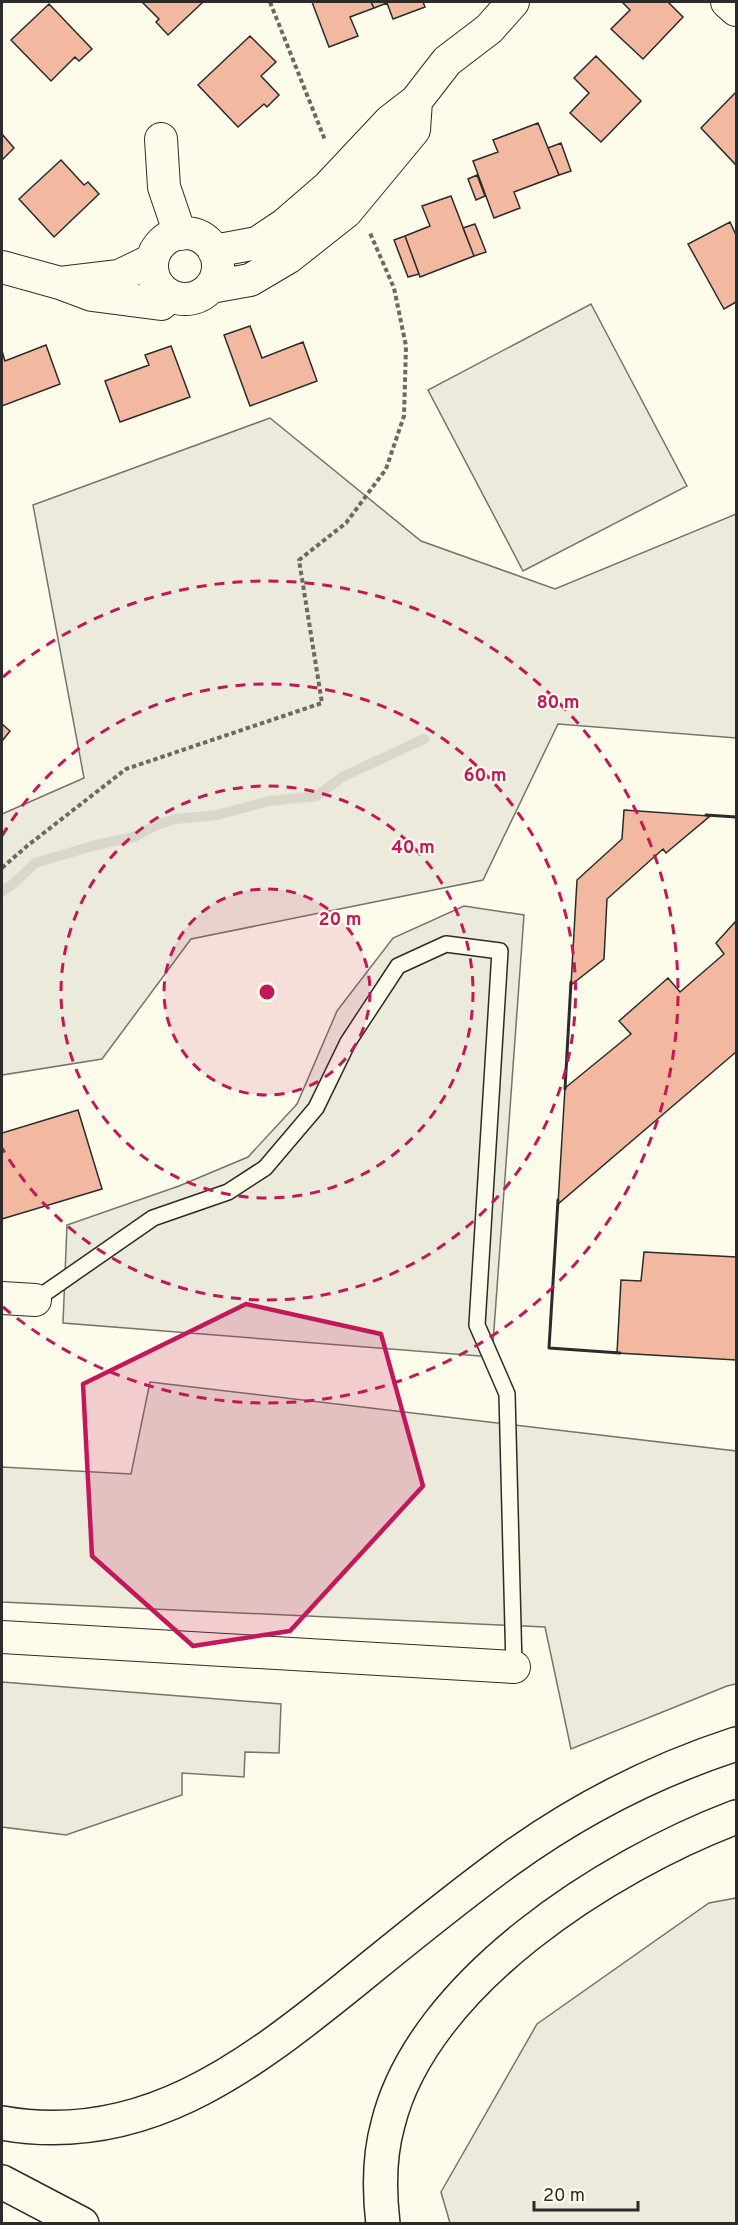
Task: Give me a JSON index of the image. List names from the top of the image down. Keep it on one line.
{"scale_bar":"20 m","rings":["80 m","60 m","40 m","20 m"]}
